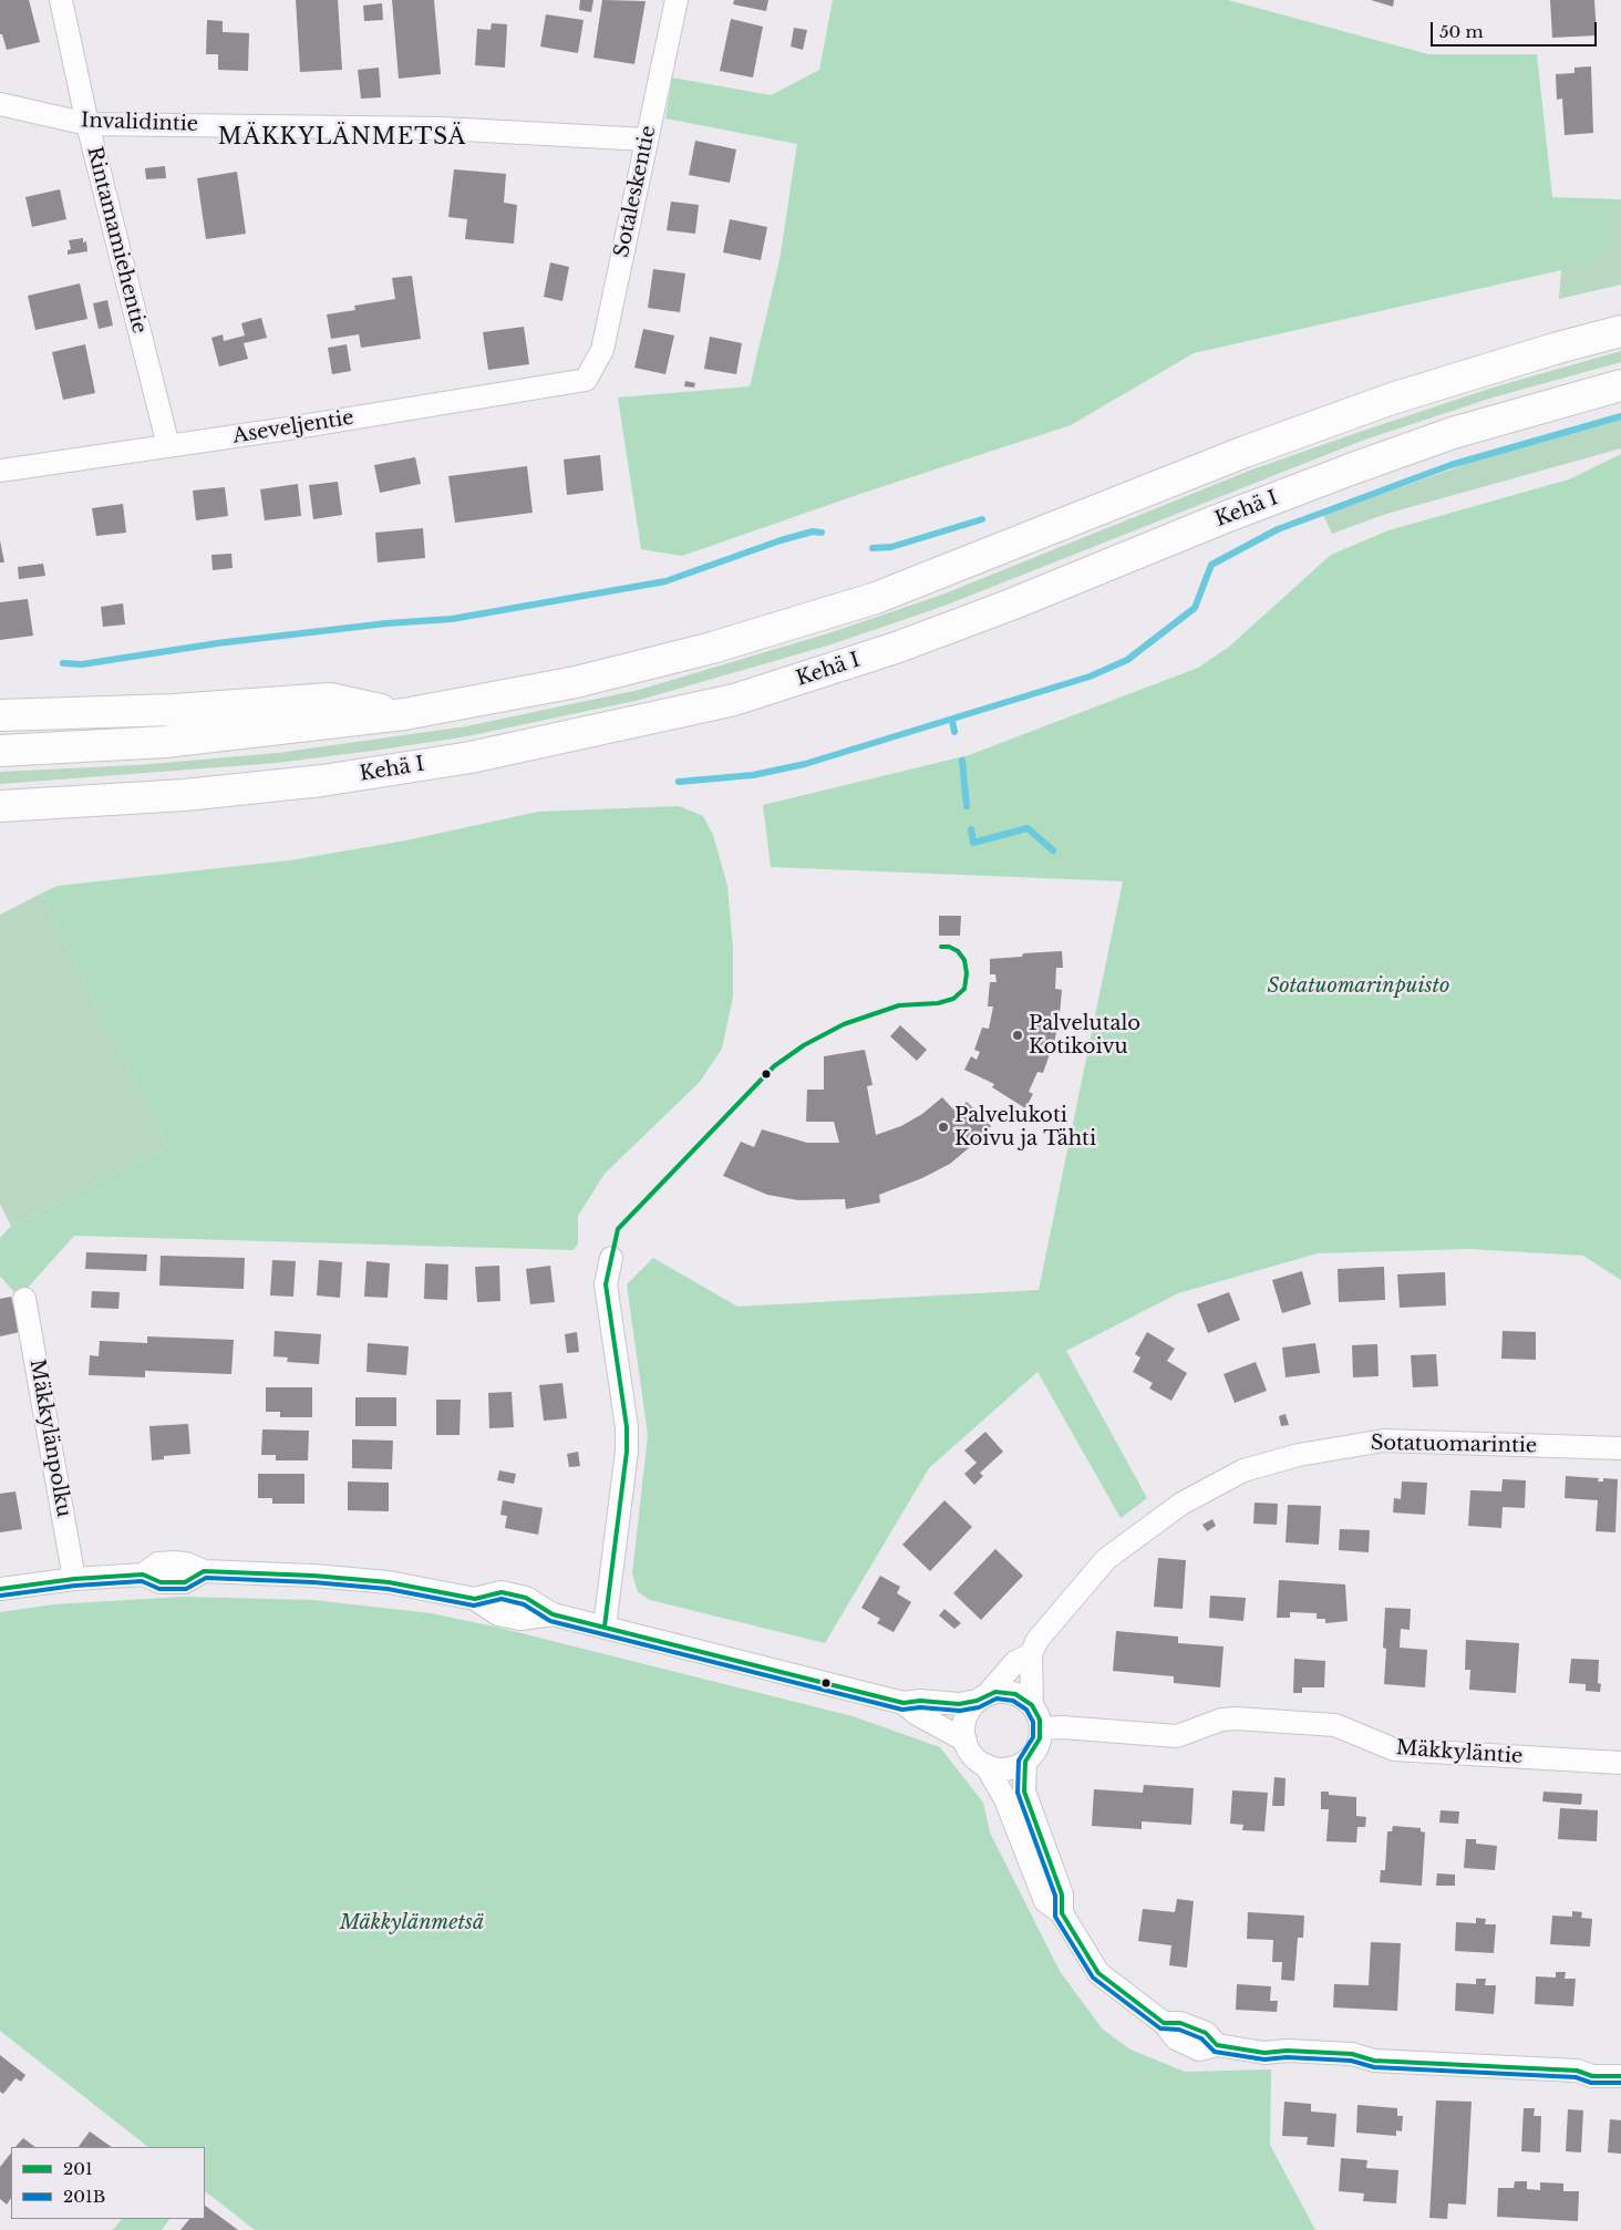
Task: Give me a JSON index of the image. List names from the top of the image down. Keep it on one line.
{"streets":{"highway":["Kehä I"],"street":["Invalidintie","Sotaleskentie","Rintamamiehentie","Aseveljentie","Mäkkylänpolku","Sotatuomarintie","Mäkkyläntie"]},"crossings":[["Invalidintie","Sotaleskentie"],["Invalidintie","Rintamamiehentie"],["Sotaleskentie","Aseveljentie"],["Rintamamiehentie","Aseveljentie"],["Sotatuomarintie","Mäkkyläntie"]],"districts":["MÄKKYLÄNMETSÄ"],"parks":["Sotatuomarinpuisto","Mäkkylänmetsä"],"places":["Palvelutalo Kotikoivu","Palvelukoti Koivu ja Tähti"],"lines":["transit line 201","transit line 201B"],"legend":["201","201B"],"scale_bar":"50 m"}
